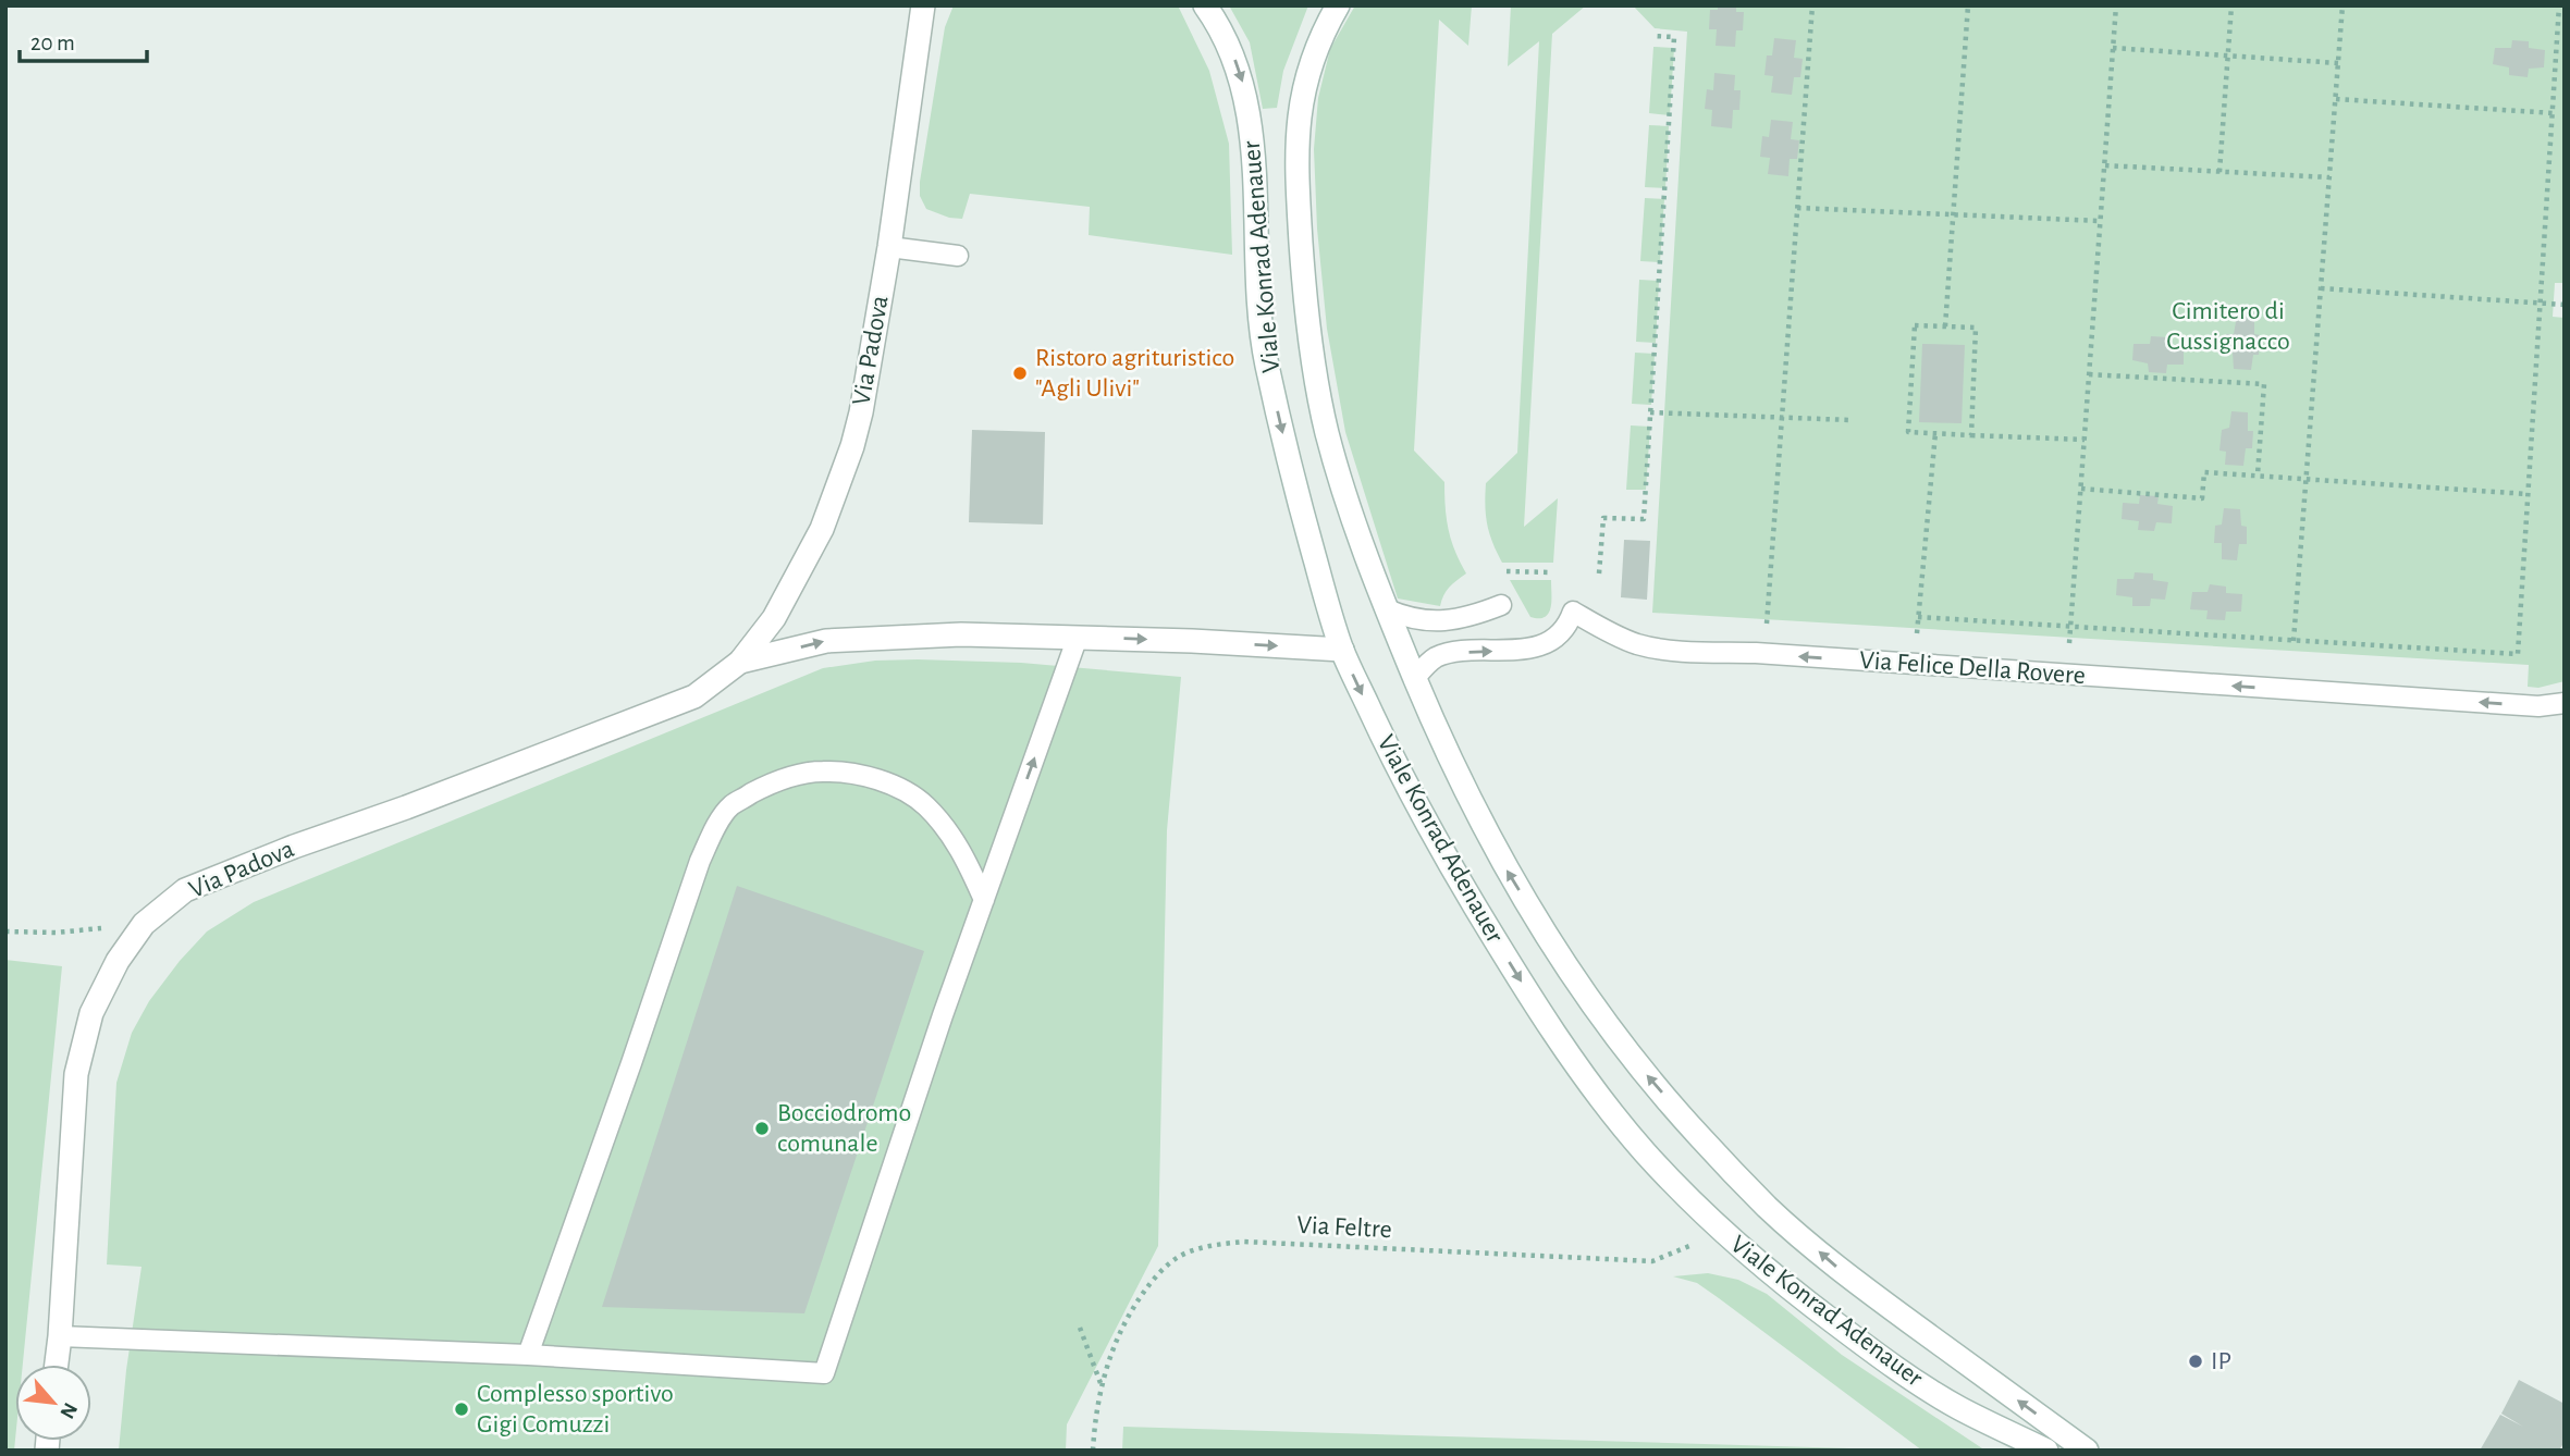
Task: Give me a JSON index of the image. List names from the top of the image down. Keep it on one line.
{"streets":{"main road":["Viale Konrad Adenauer","Via Padova"],"lane":["Via Felice Della Rovere"],"path":["Via Feltre"]},"crossings":[["Viale Konrad Adenauer","Via Padova"],["Viale Konrad Adenauer","Via Felice Della Rovere"],["Viale Konrad Adenauer","Via Feltre"]],"parks":["Cimitero di Cussignacco"],"places":["Ristoro agrituristico \"Agli Ulivi\"","Bocciodromo comunale","IP","Complesso sportivo Gigi Comuzzi"],"scale_bar":"20 m","north":"bottom right"}
